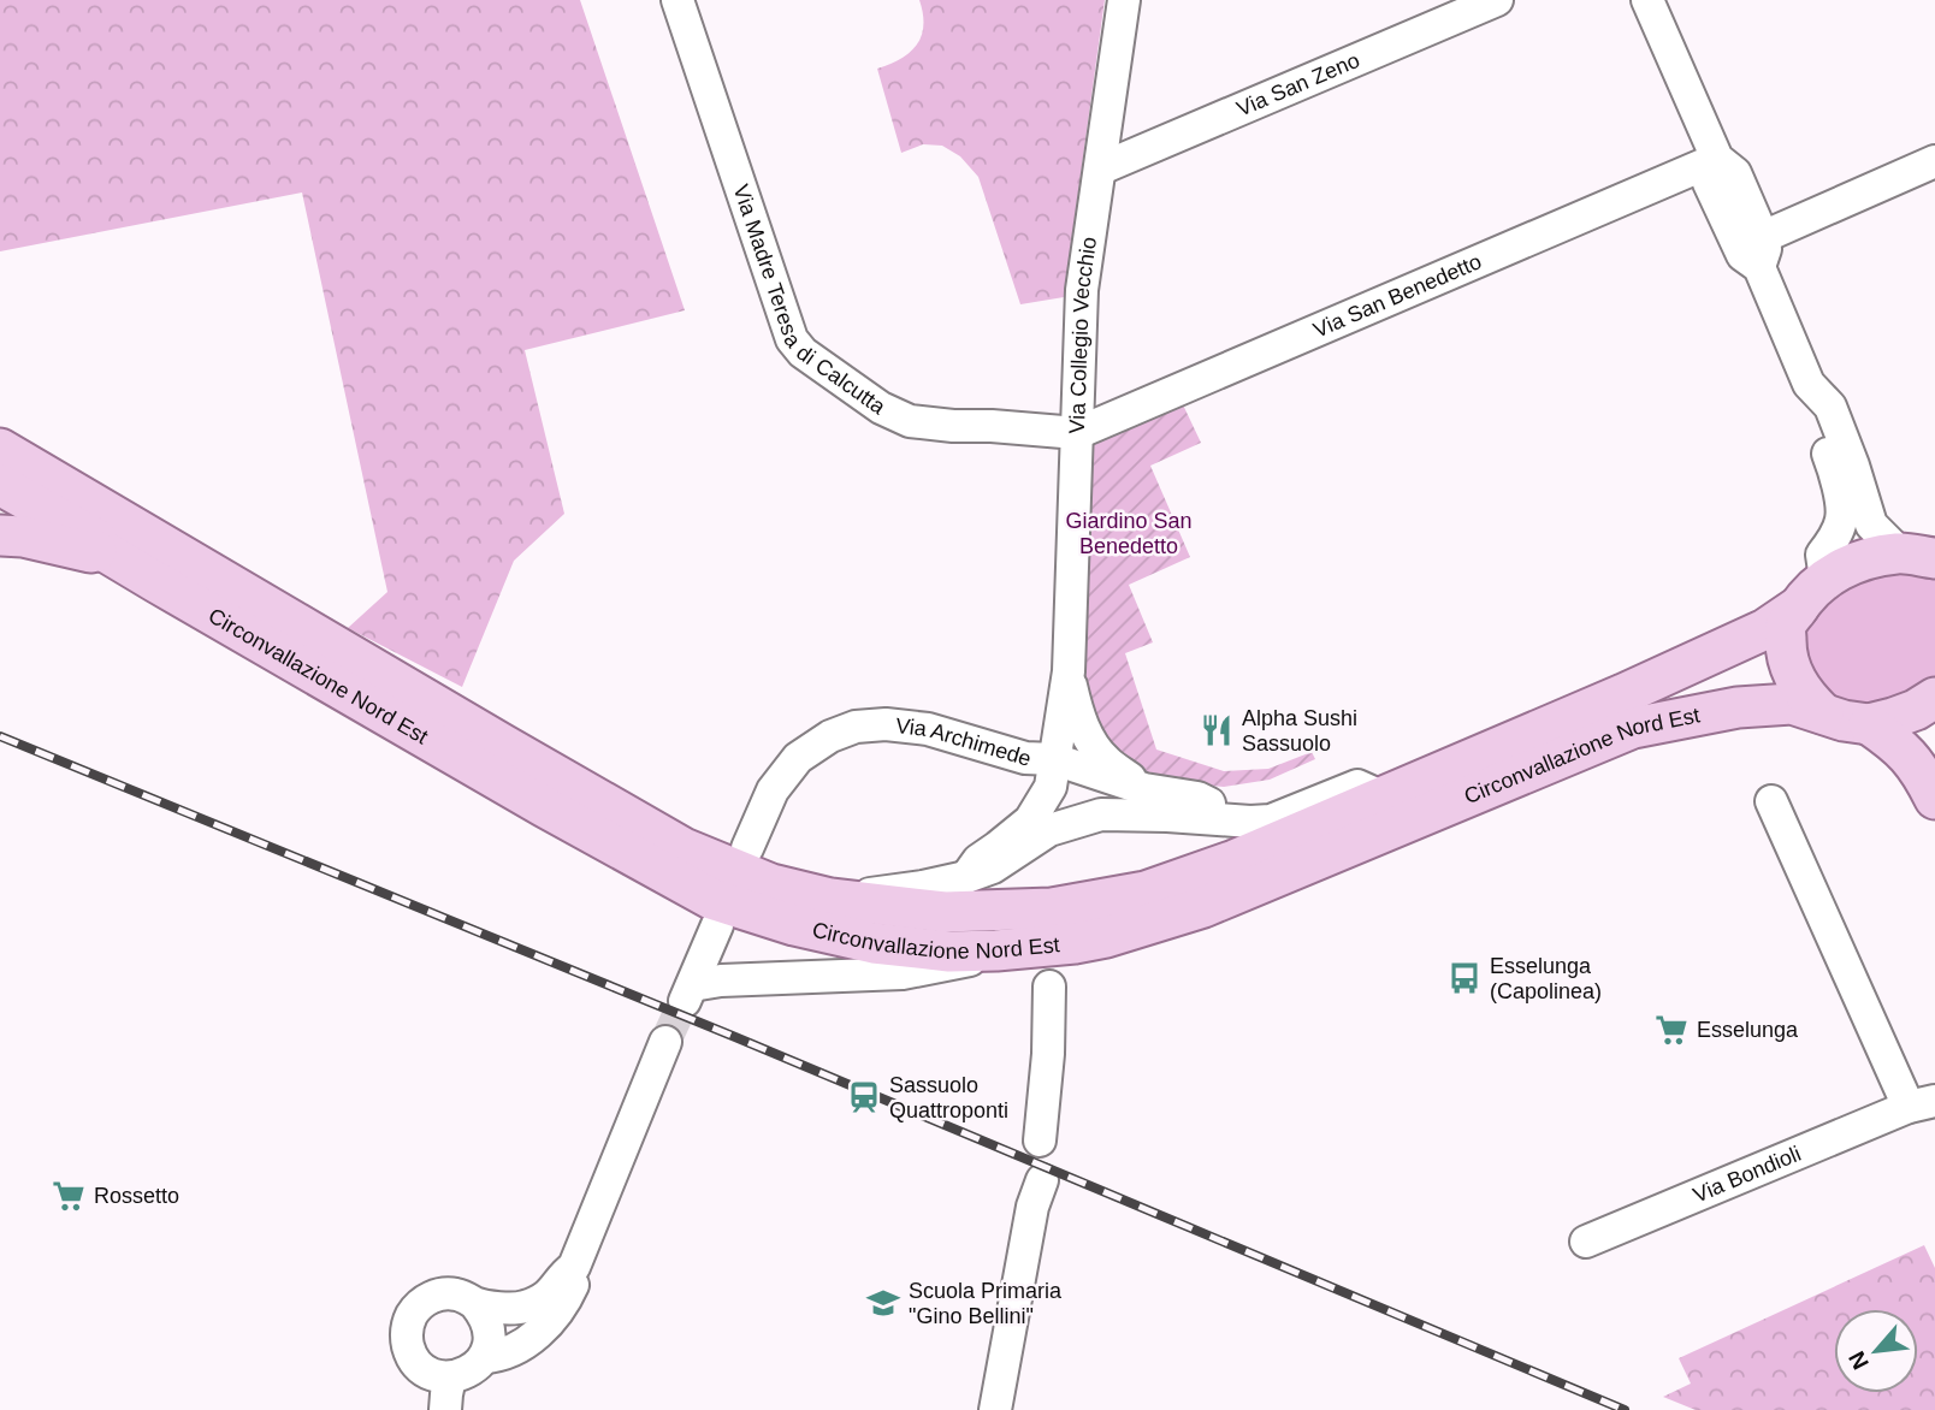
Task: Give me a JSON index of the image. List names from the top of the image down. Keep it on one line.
{"streets":{"main road":["Circonvallazione Nord Est"],"street":["Via San Zeno","Via Madre Teresa di Calcutta","Via San Benedetto","Via Collegio Vecchio","Via Archimede","Via Bondioli"]},"crossings":[["Via San Zeno","Via Collegio Vecchio"],["Via Madre Teresa di Calcutta","Via San Benedetto"],["Via Madre Teresa di Calcutta","Via Collegio Vecchio"],["Via San Benedetto","Via Collegio Vecchio"],["Via Collegio Vecchio","Via Archimede"]],"parks":["Giardino San Benedetto"],"places":{"restaurant":["Alpha Sushi Sassuolo"],"bus stop":["Esselunga (Capolinea)"],"supermarket":["Esselunga","Rossetto"],"station":["Sassuolo Quattroponti"],"school or university":["Scuola Primaria \"Gino Bellini\""]},"north":"bottom left"}
